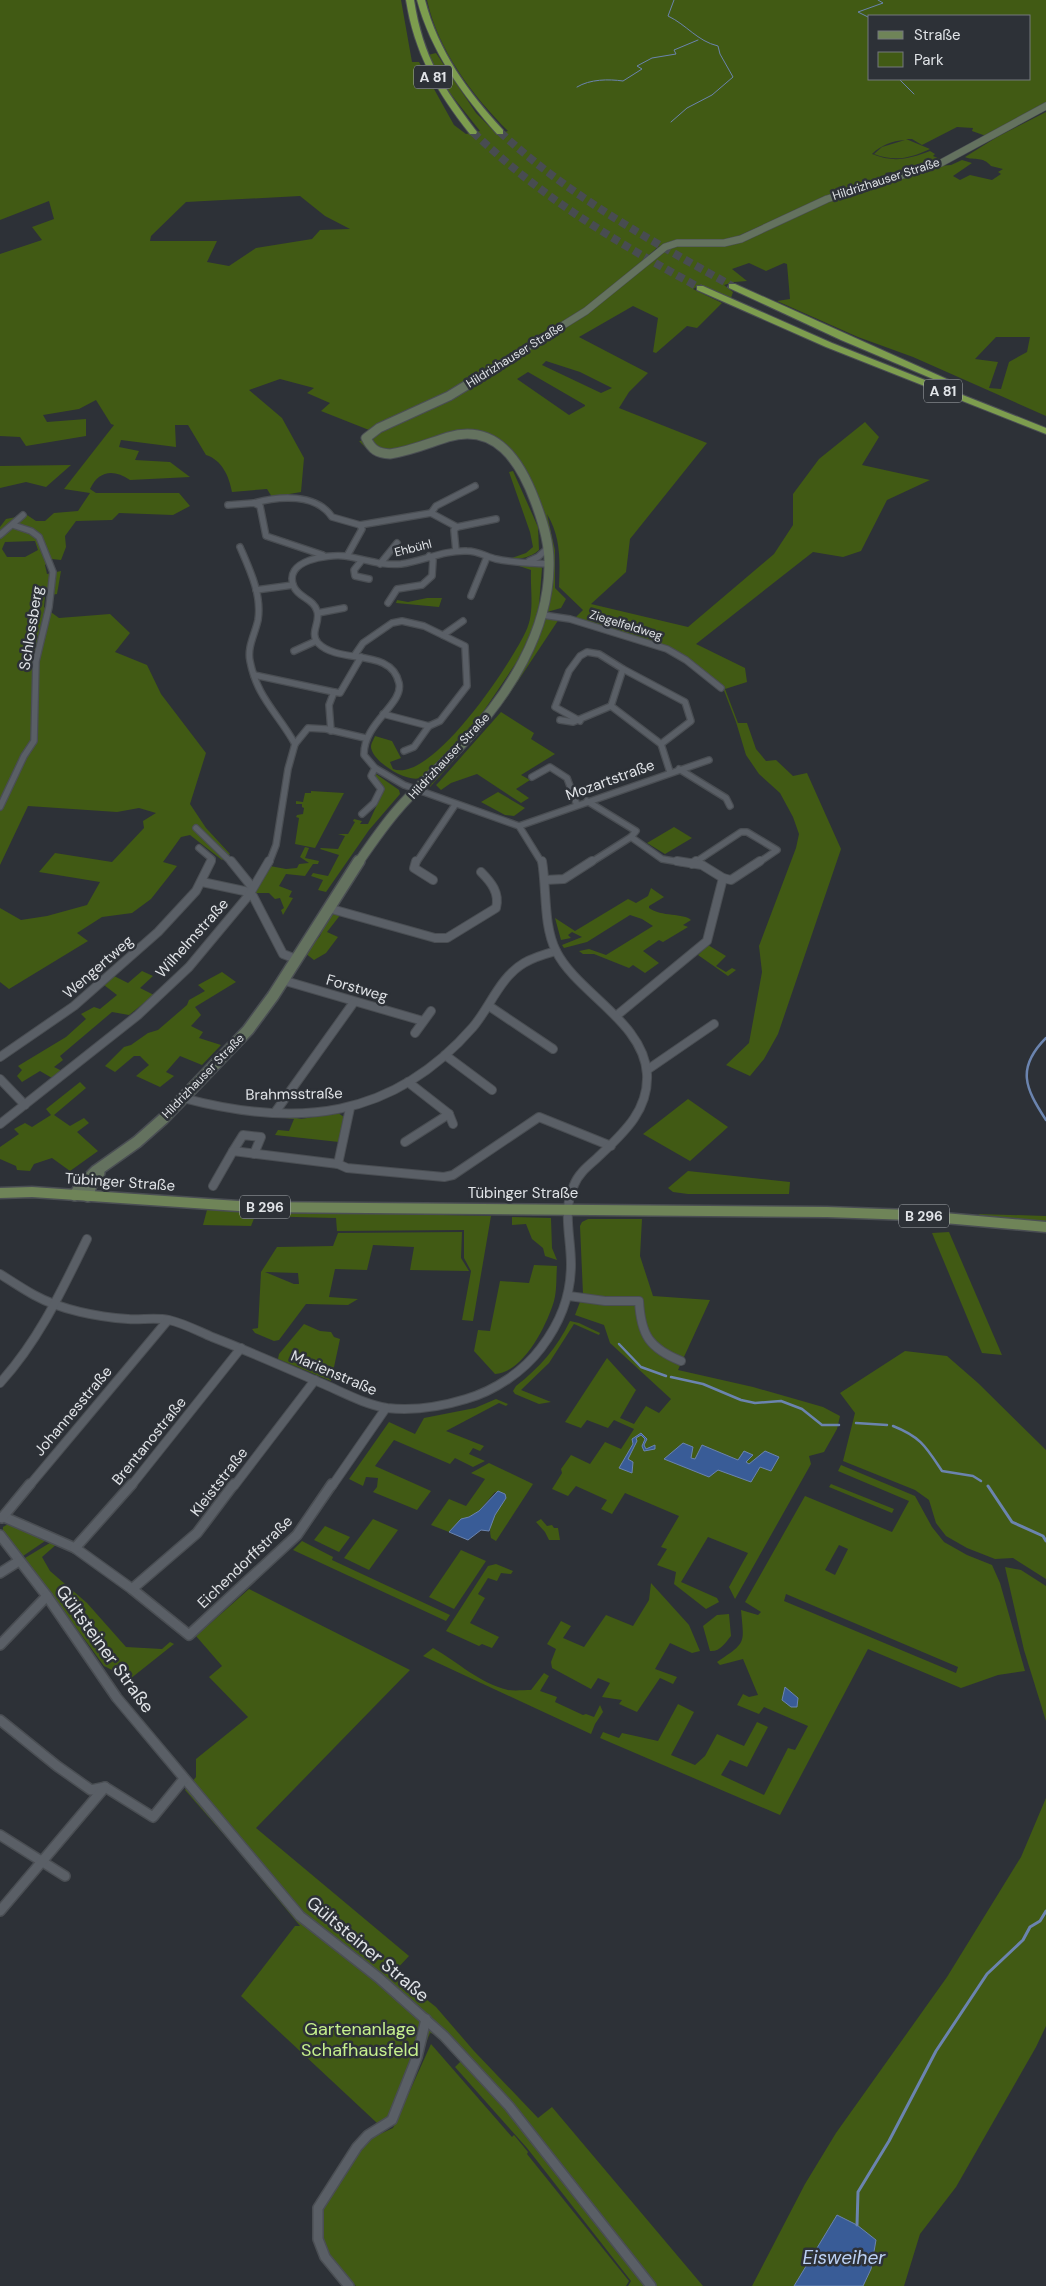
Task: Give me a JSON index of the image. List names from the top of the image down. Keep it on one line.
{"streets":{"highway":["A 81"],"main road":["Hildrizhauser Straße","Tübinger Straße","B 296"],"street":["Ehbühl","Ziegelfeldweg","Schlossberg","Mozartstraße","Wilhelmstraße","Wengertweg","Forstweg","Brahmsstraße","Marienstraße","Johannesstraße","Brentanostraße","Kleiststraße","Eichendorffstraße","Gültsteiner Straße"]},"crossings":[["Hildrizhauser Straße","Ehbühl"],["Hildrizhauser Straße","Ziegelfeldweg"],["Hildrizhauser Straße","Forstweg"],["Hildrizhauser Straße","Brahmsstraße"],["Hildrizhauser Straße","Tübinger Straße"],["Tübinger Straße","Marienstraße"],["Marienstraße","Johannesstraße"],["Marienstraße","Brentanostraße"],["Marienstraße","Kleiststraße"],["Marienstraße","Eichendorffstraße"],["Kleiststraße","Eichendorffstraße"]],"water":["Eisweiher"],"parks":["Gartenanlage Schafhausfeld"],"legend":["Straße","Park"]}
